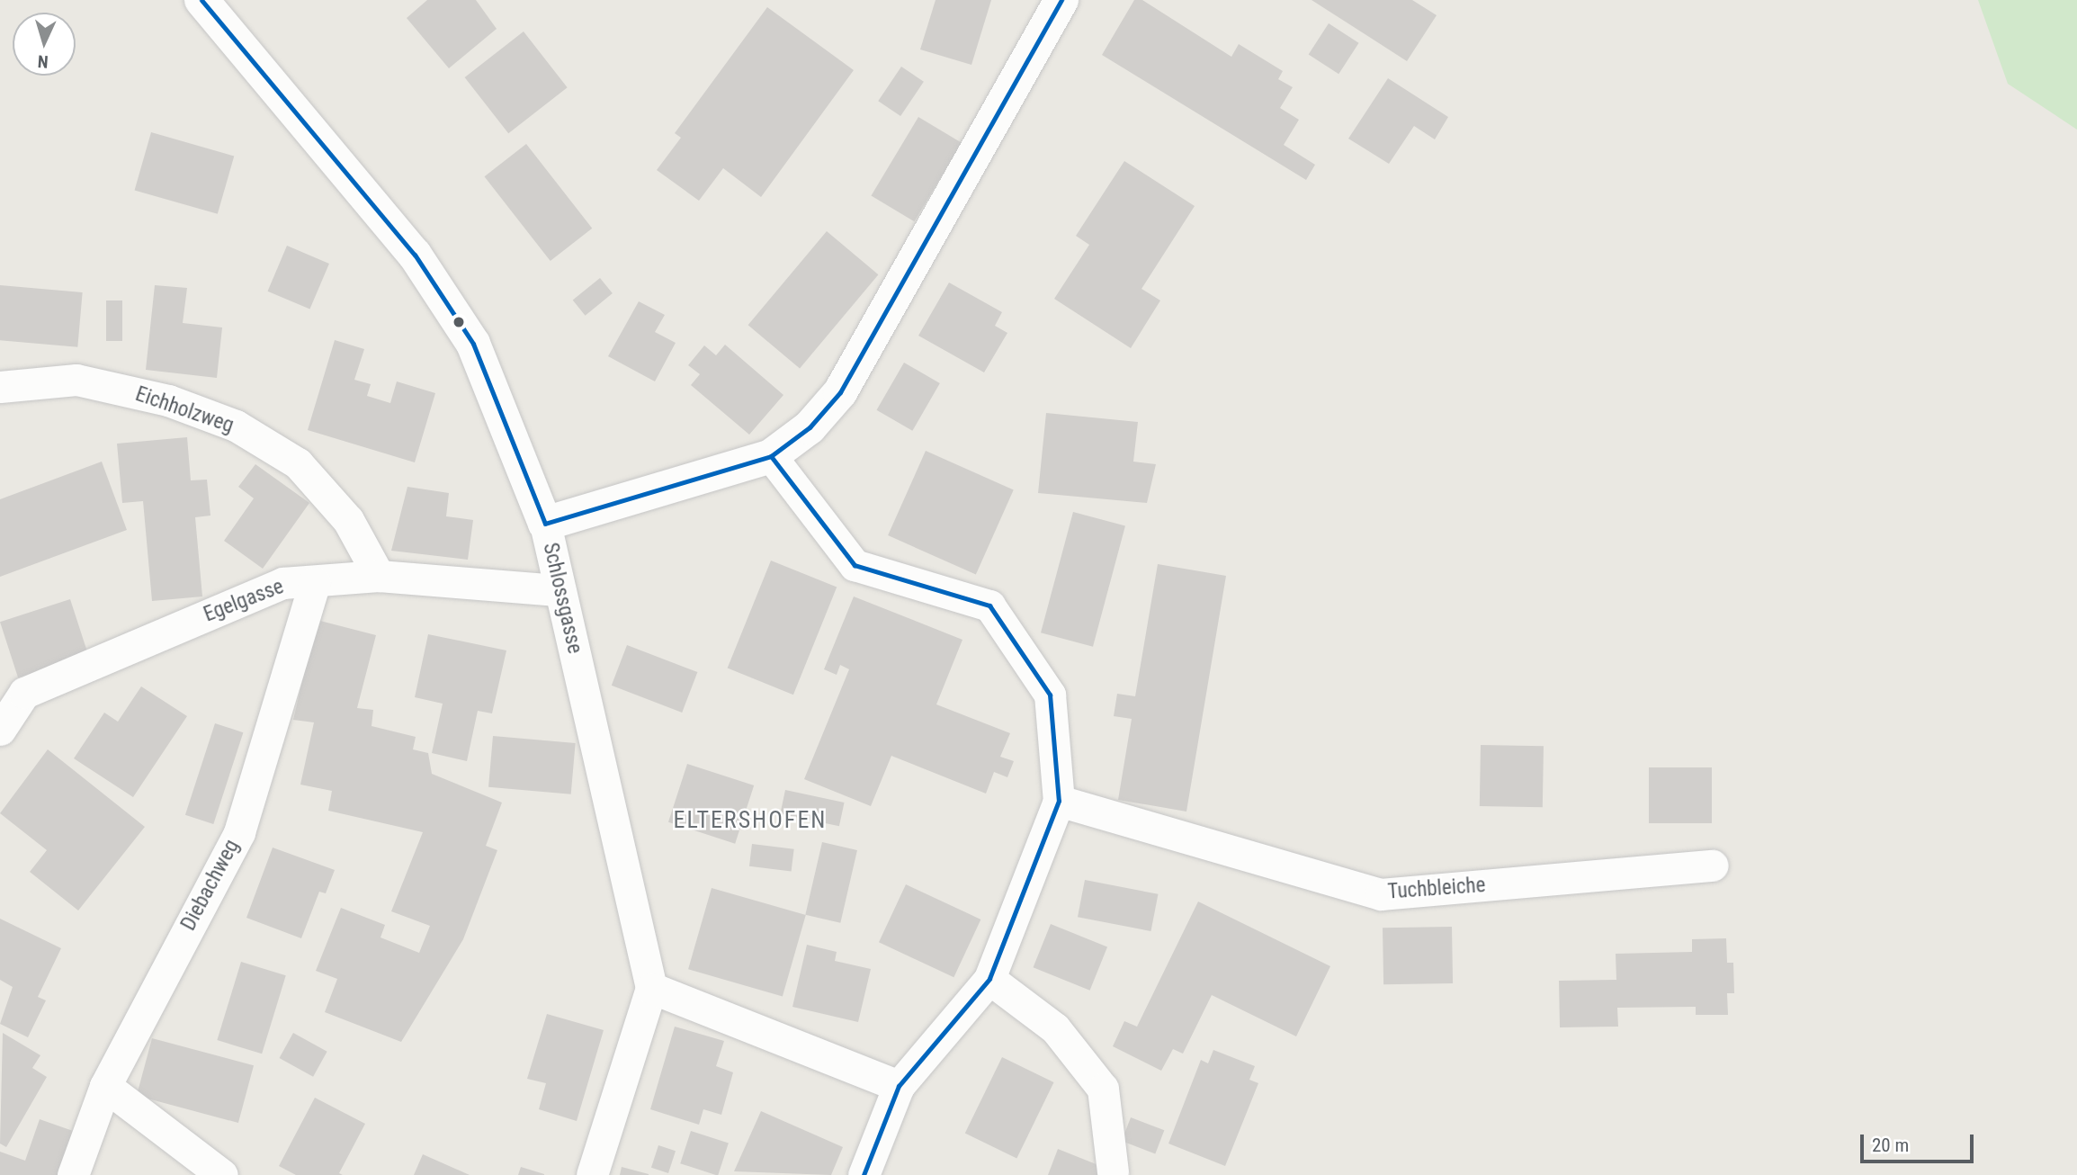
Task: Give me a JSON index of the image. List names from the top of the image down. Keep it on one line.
{"streets":{"street":["Eichholzweg","Schlossgasse","Egelgasse","Diebachweg","Tuchbleiche"]},"crossings":[["Eichholzweg","Egelgasse"],["Schlossgasse","Egelgasse"],["Egelgasse","Diebachweg"]],"districts":["ELTERSHOFEN"],"scale_bar":"20 m","north":"bottom"}
